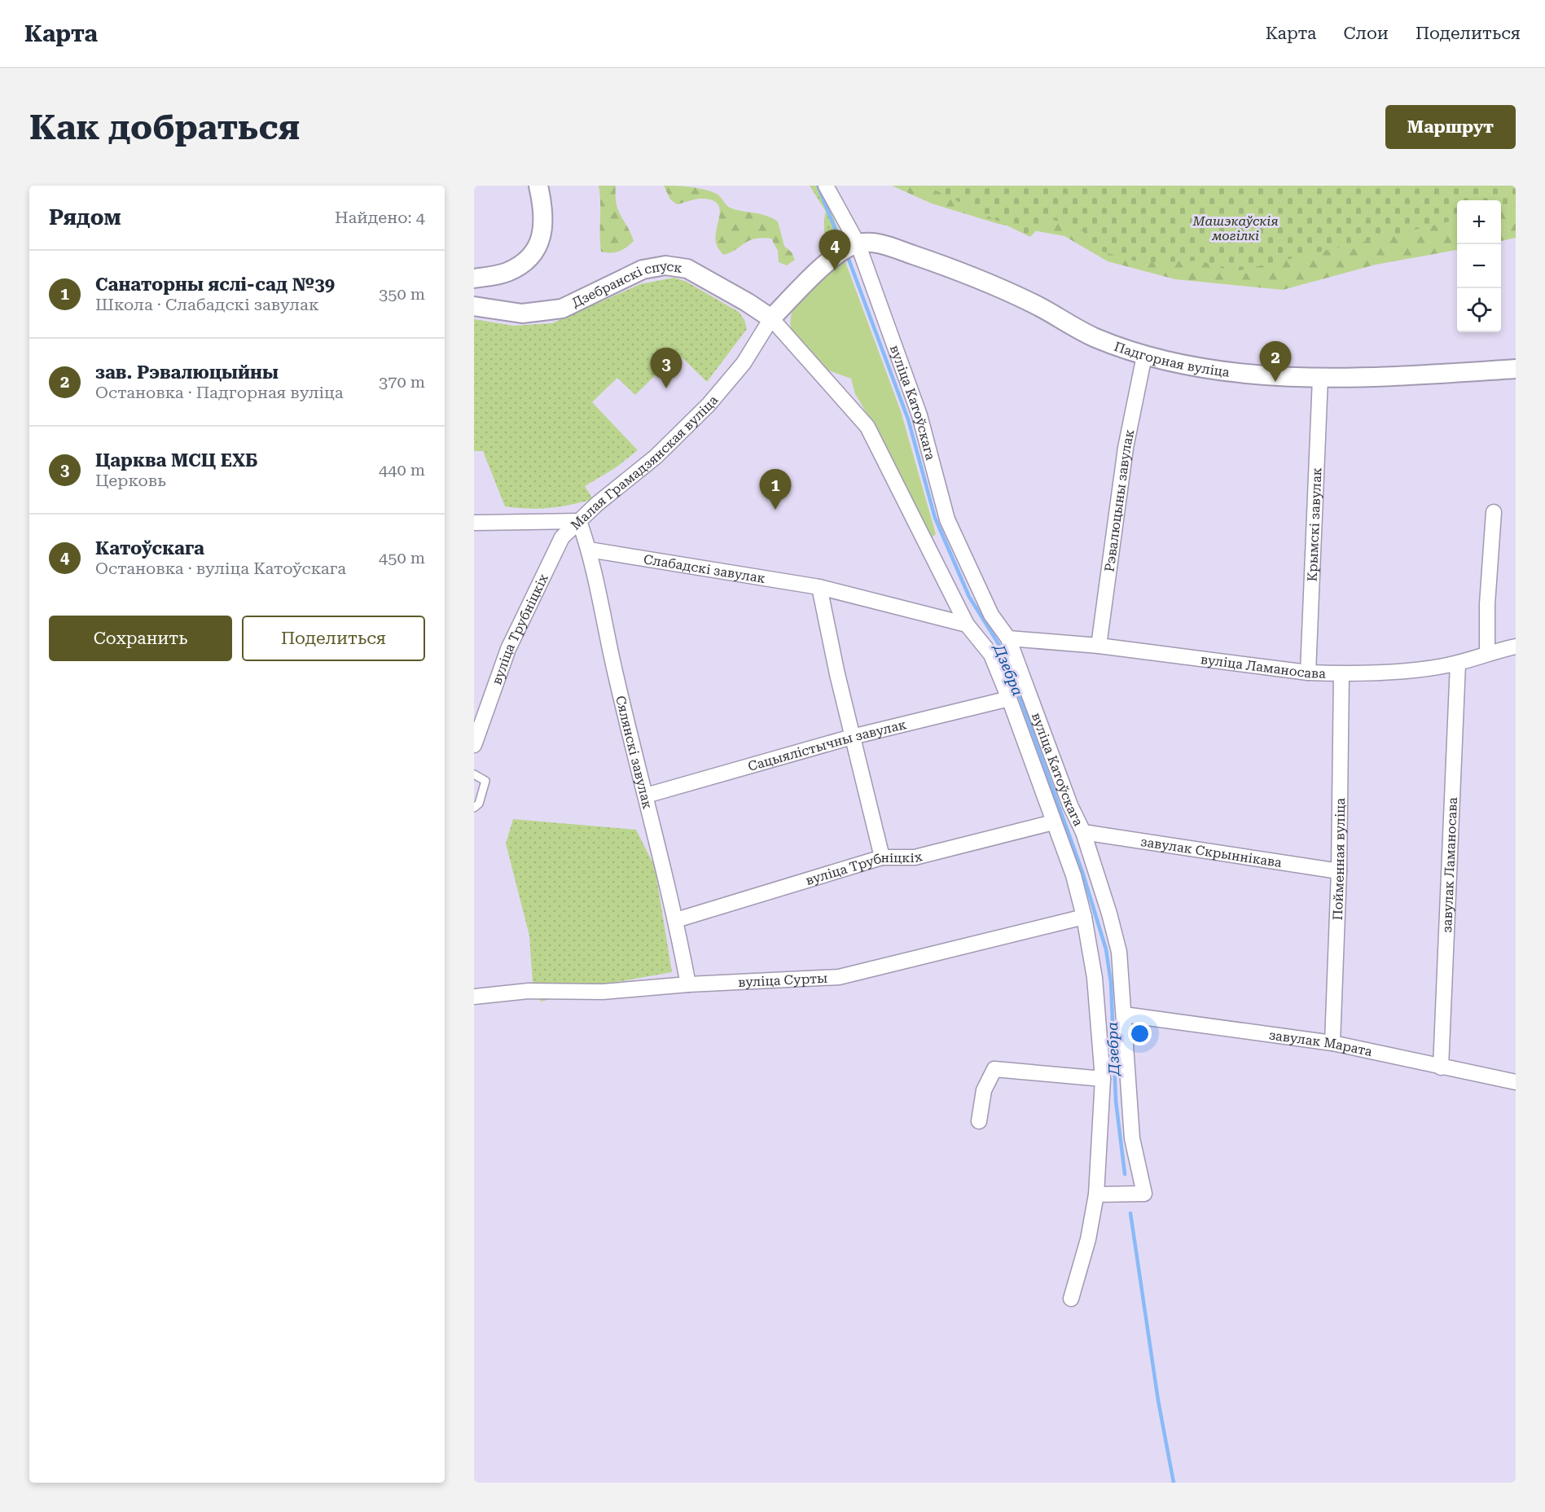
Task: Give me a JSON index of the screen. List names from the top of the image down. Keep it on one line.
{"streets":{"street":["Дзебранскі спуск","Падгорная вуліца","вуліца Катоўскага","Малая Грамадзянская вуліца","Рэвалюцыны завулак","Крымскі завулак","Слабадскі завулак","вуліца Трубніцкіх","вуліца Ламаносава","Сацыялістычны завулак","Сялянскі завулак","завулак Скрыннікава","Пойменная вуліца","завулак Ламаносава","вуліца Сурты","завулак Марата"]},"crossings":[["Дзебранскі спуск","вуліца Катоўскага"],["Дзебранскі спуск","Малая Грамадзянская вуліца"],["Падгорная вуліца","вуліца Катоўскага"],["Падгорная вуліца","Рэвалюцыны завулак"],["Падгорная вуліца","Крымскі завулак"],["вуліца Катоўскага","Малая Грамадзянская вуліца"],["вуліца Катоўскага","Слабадскі завулак"],["вуліца Катоўскага","вуліца Трубніцкіх"],["вуліца Катоўскага","вуліца Ламаносава"],["вуліца Катоўскага","Сацыялістычны завулак"],["вуліца Катоўскага","завулак Скрыннікава"],["вуліца Катоўскага","вуліца Сурты"],["вуліца Катоўскага","завулак Марата"],["Малая Грамадзянская вуліца","вуліца Трубніцкіх"],["Малая Грамадзянская вуліца","Сялянскі завулак"],["Рэвалюцыны завулак","вуліца Ламаносава"],["Крымскі завулак","вуліца Ламаносава"],["Слабадскі завулак","Сялянскі завулак"],["вуліца Трубніцкіх","Сялянскі завулак"],["вуліца Ламаносава","Пойменная вуліца"],["вуліца Ламаносава","завулак Ламаносава"],["Сацыялістычны завулак","Сялянскі завулак"],["Сялянскі завулак","вуліца Сурты"],["завулак Скрыннікава","Пойменная вуліца"],["Пойменная вуліца","завулак Марата"],["завулак Ламаносава","завулак Марата"]],"water":["Дзебра"],"parks":["Машэкаўскія могілкі"],"page":{"header":"Карта","nav":["Карта","Слои","Поделиться"],"buttons":["Маршрут",["Сохранить","Поделиться"]],"title":"Как добраться","heading":["Рядом","Найдено: 4"],"map_buttons":["+","−"],"pins":["4","2","3","1"],"list":[{"mark":"1","name":"Санаторны яслі-сад №39","note":"Школа · Слабадскі завулак","value":"350 m"},{"mark":"2","name":"зав. Рэвалюцыйны","note":"Остановка · Падгорная вуліца","value":"370 m"},{"mark":"3","name":"Царква МСЦ ЕХБ","note":"Церковь","value":"440 m"},{"mark":"4","name":"Катоўскага","note":"Остановка · вуліца Катоўскага","value":"450 m"}]}}
